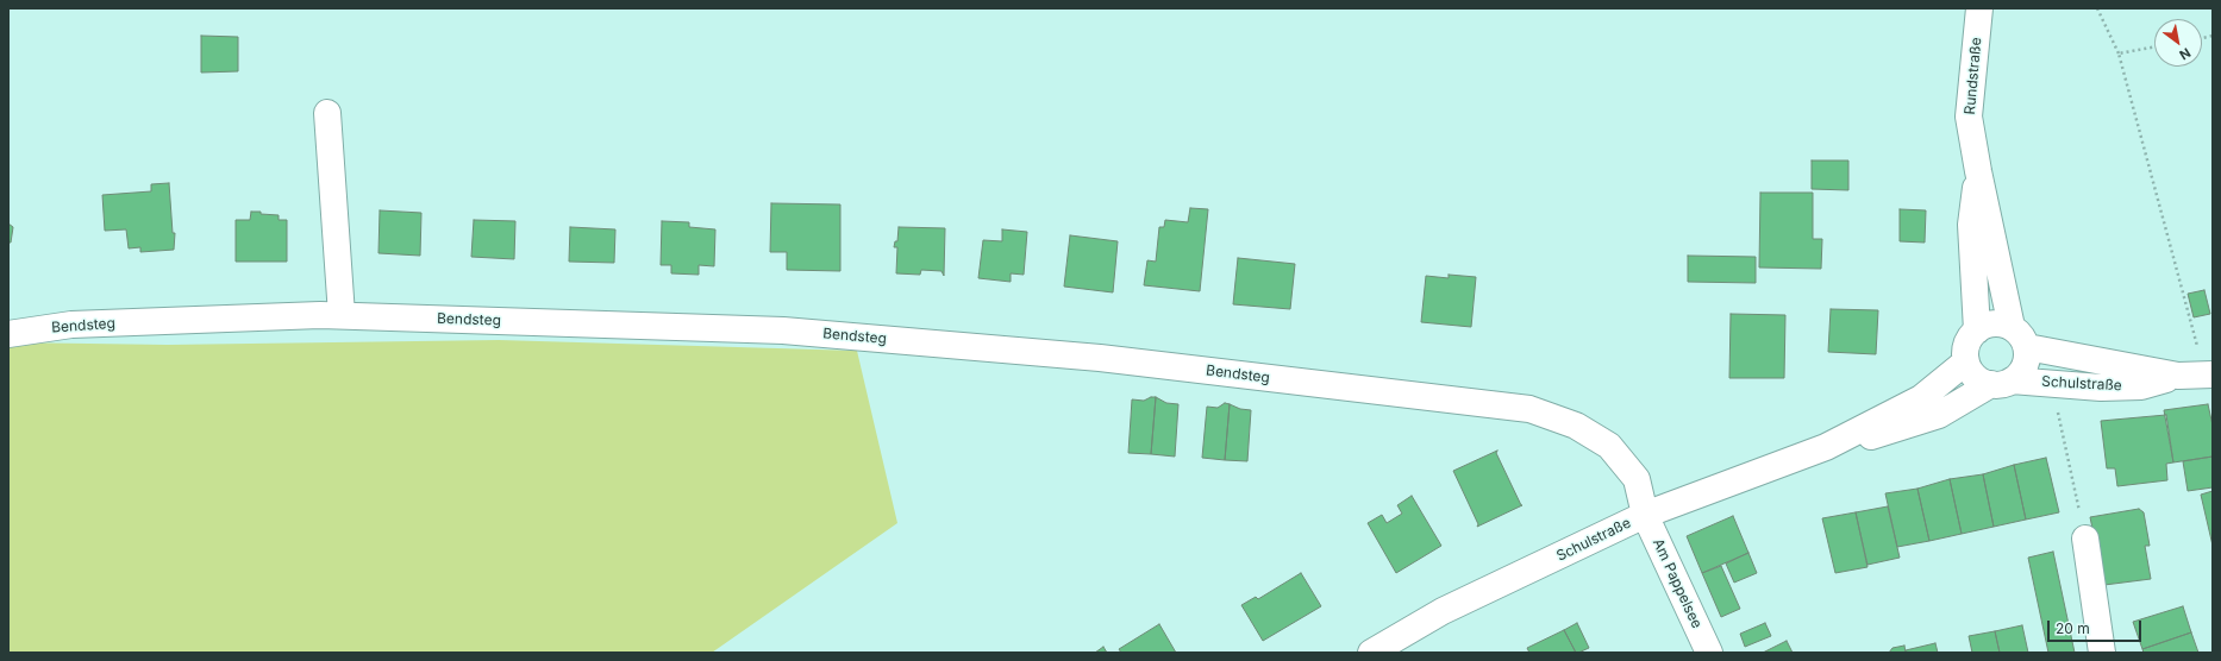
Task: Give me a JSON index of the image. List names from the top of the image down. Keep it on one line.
{"streets":{"street":["Rundstraße","Bendsteg","Schulstraße","Am Pappelsee"]},"crossings":[["Rundstraße","Schulstraße"],["Bendsteg","Schulstraße"],["Bendsteg","Am Pappelsee"],["Schulstraße","Am Pappelsee"]],"scale_bar":"20 m","north":"bottom right"}
